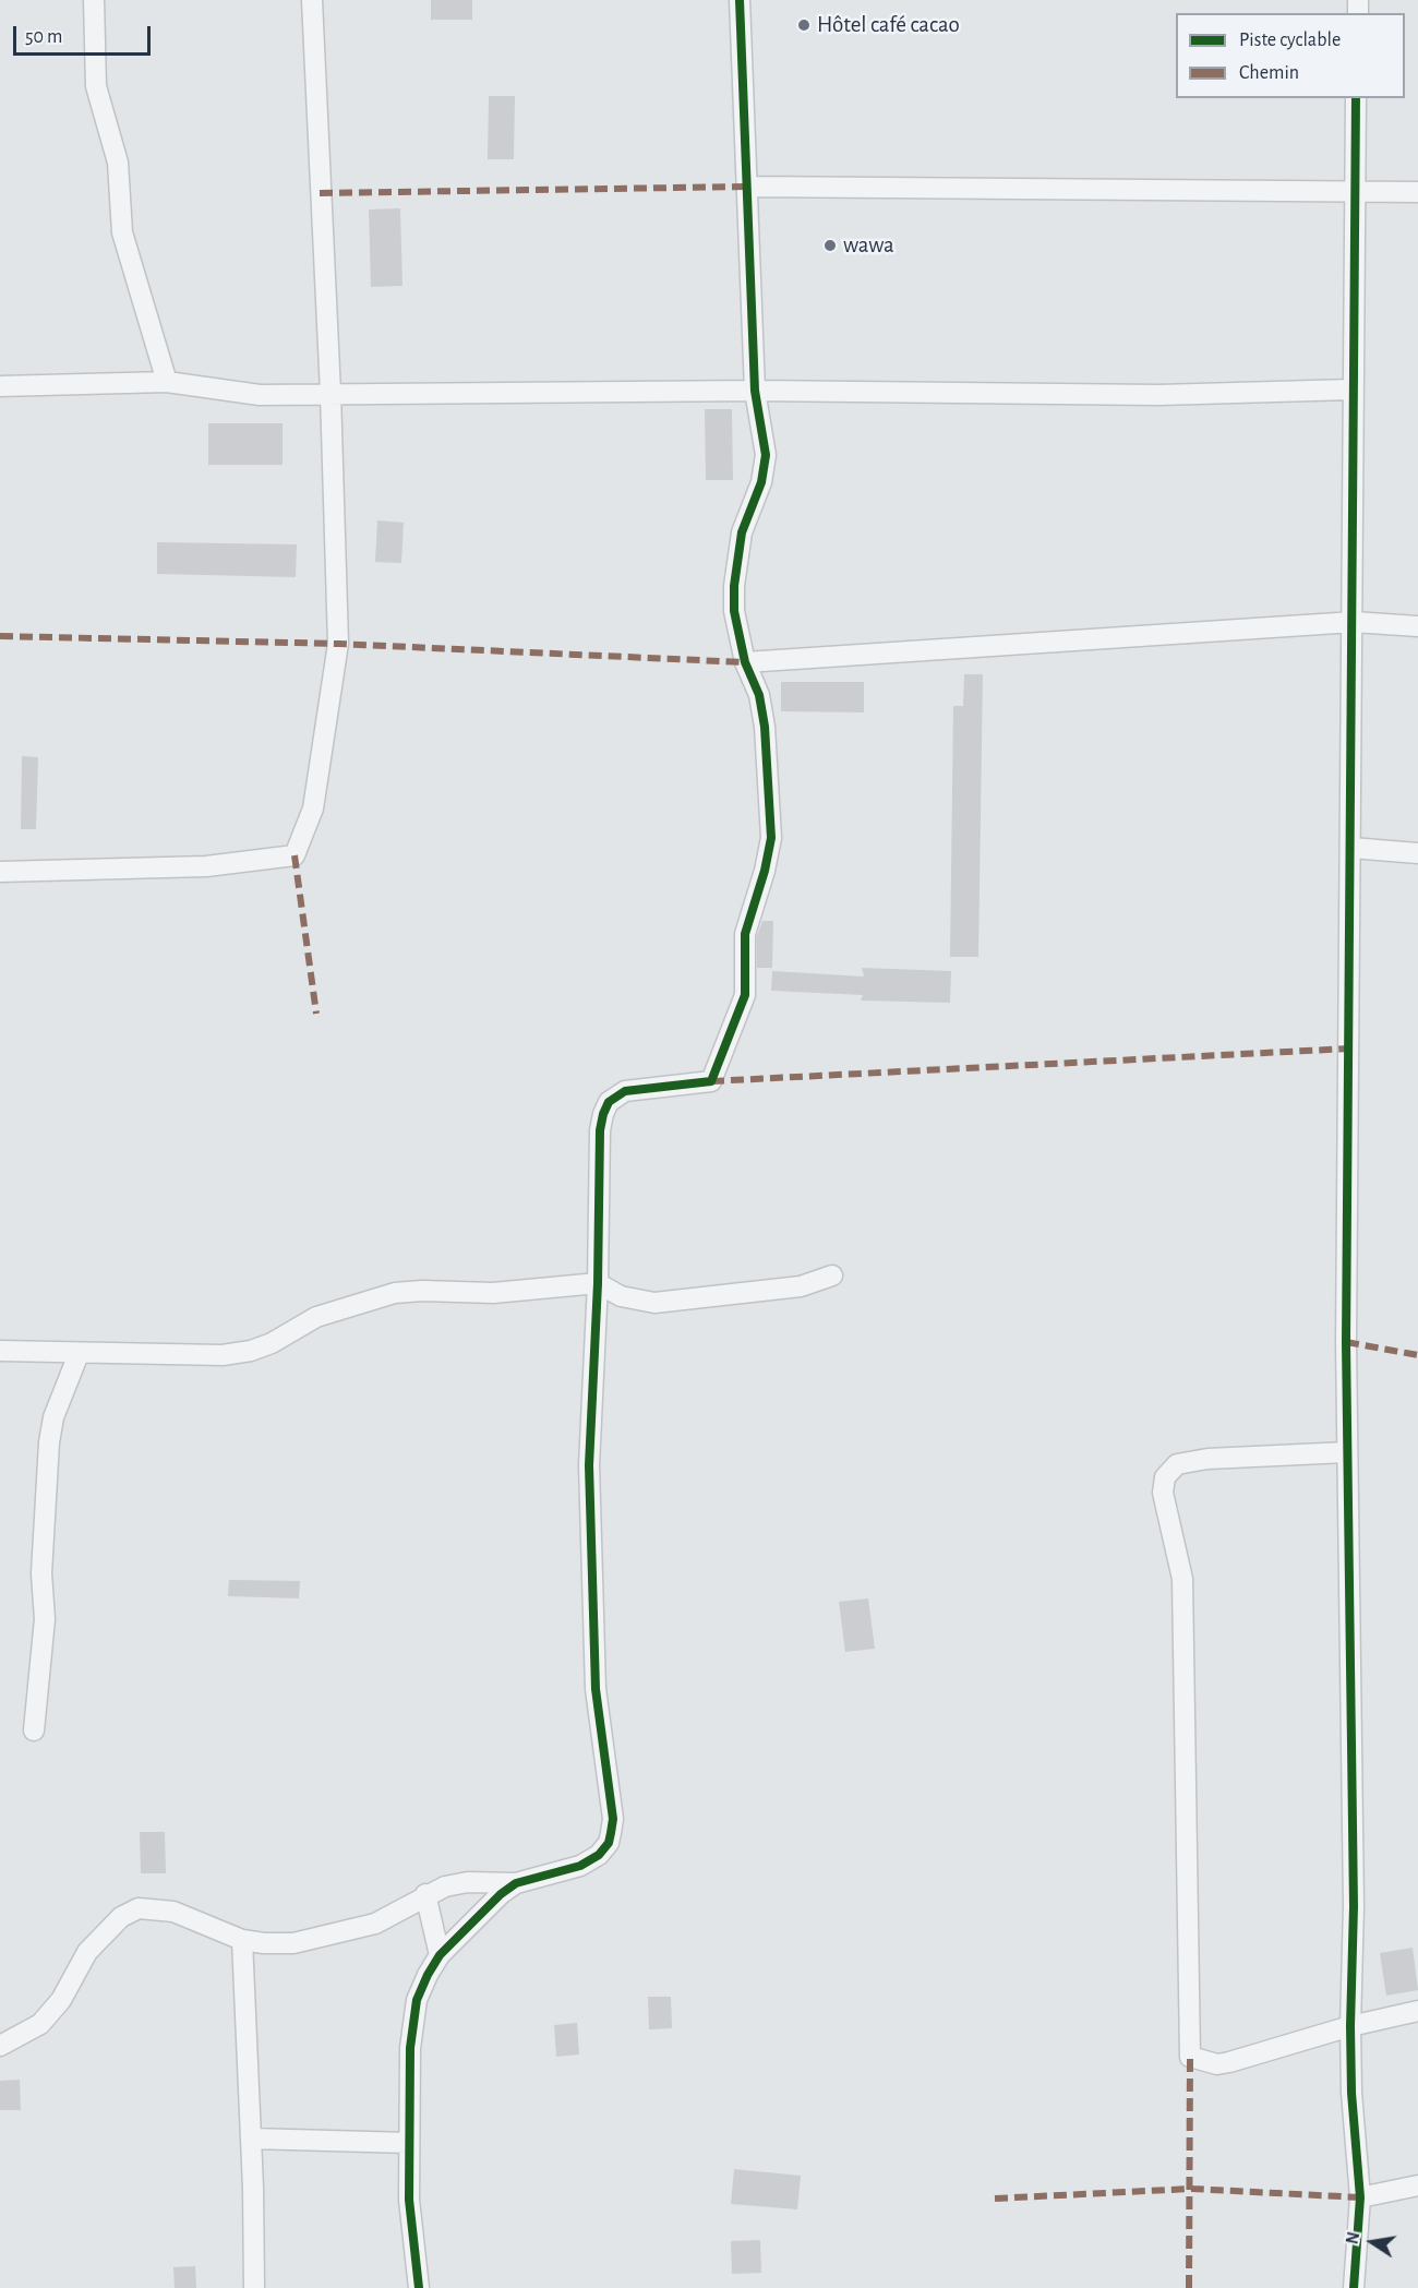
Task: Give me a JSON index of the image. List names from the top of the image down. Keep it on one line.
{"places":["Hôtel café cacao","wawa"],"legend":["Piste cyclable","Chemin"],"scale_bar":"50 m","north":"left"}
